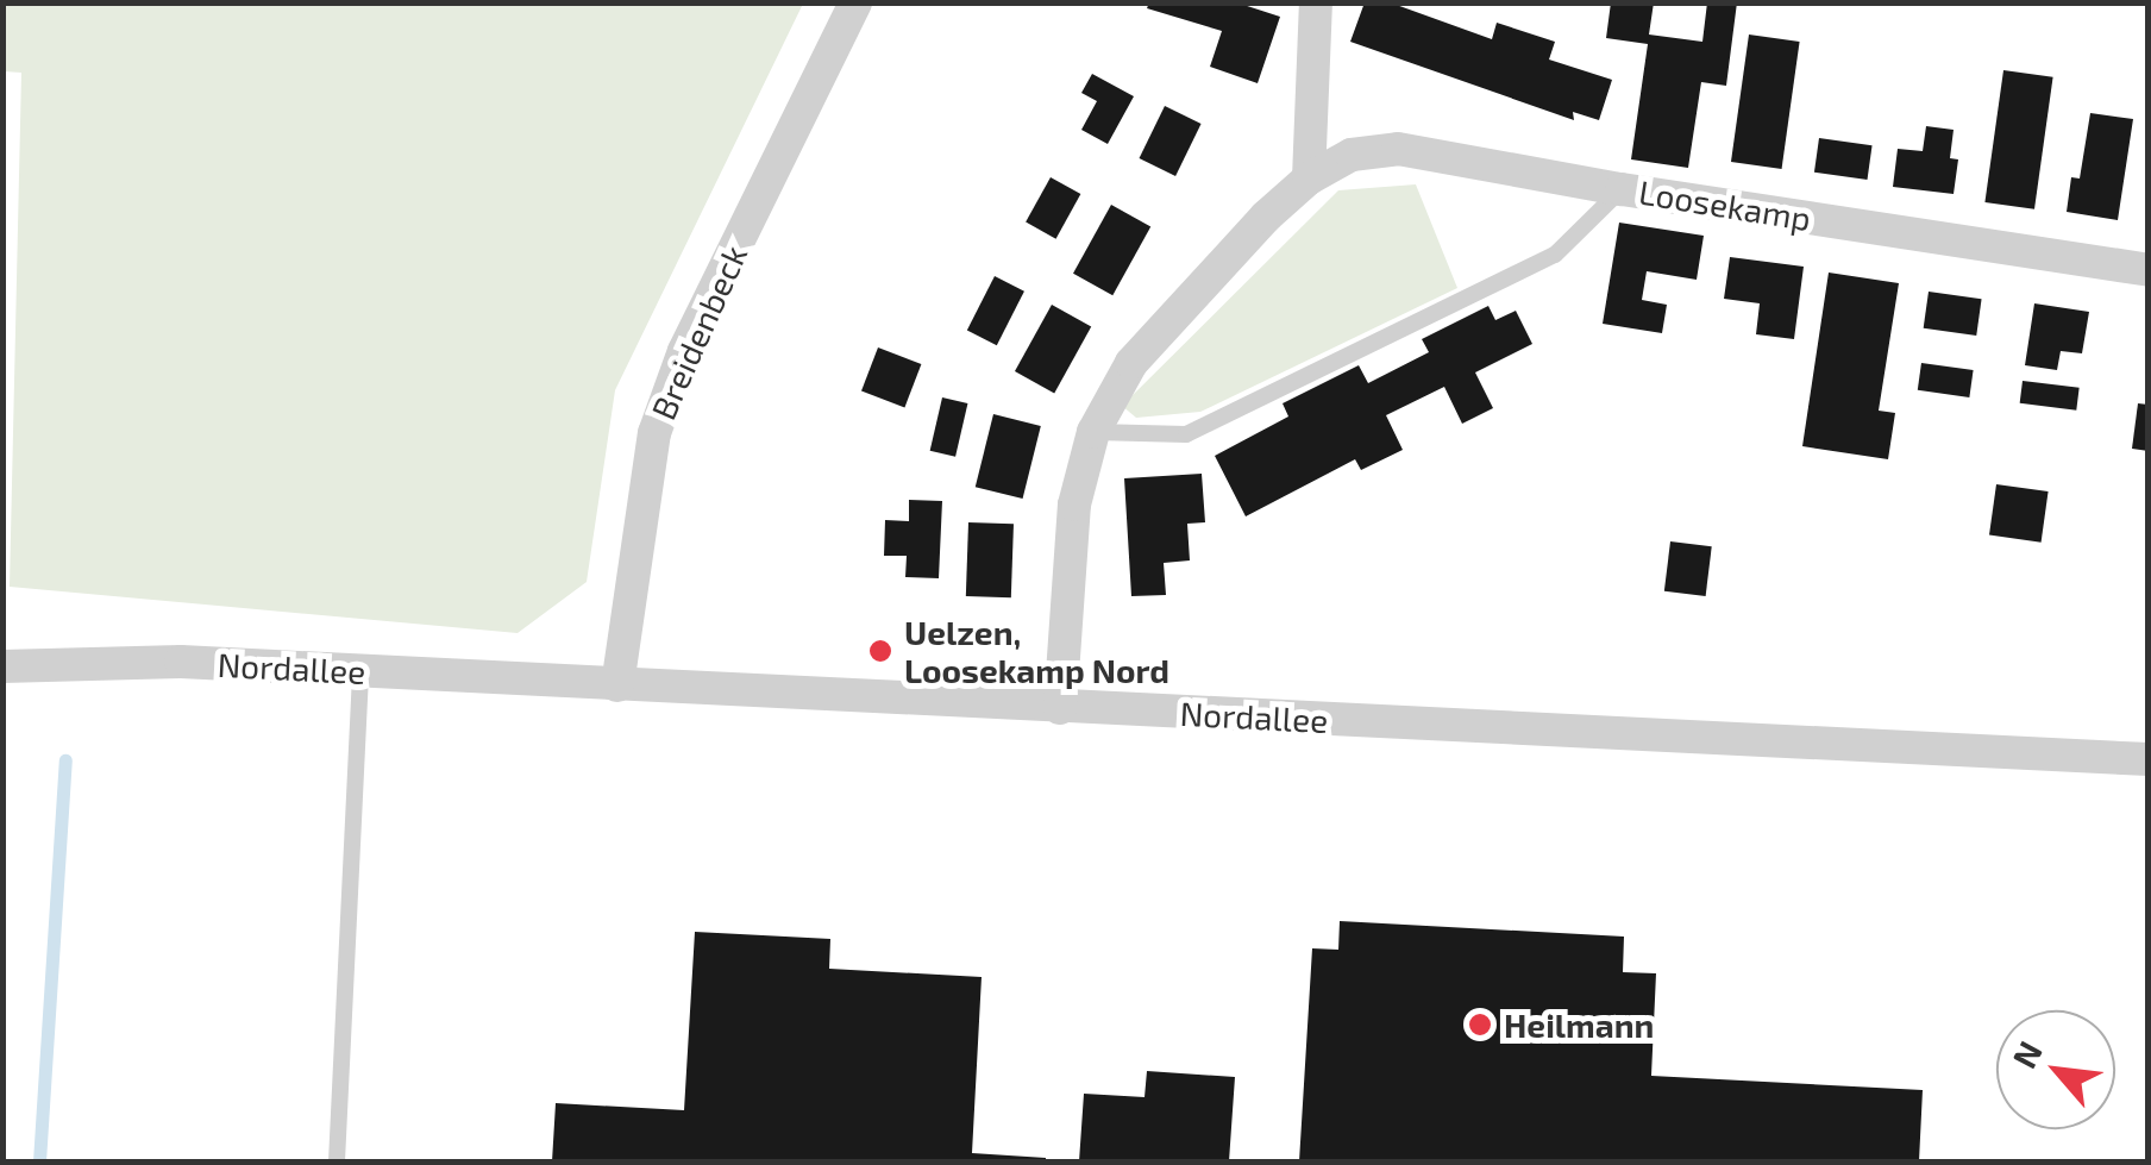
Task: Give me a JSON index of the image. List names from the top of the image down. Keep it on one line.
{"streets":{"street":["Loosekamp","Breidenbeck","Nordallee"]},"crossings":[["Loosekamp","Nordallee"],["Breidenbeck","Nordallee"]],"places":["Uelzen, Loosekamp Nord","Heilmann"],"north":"top left"}
